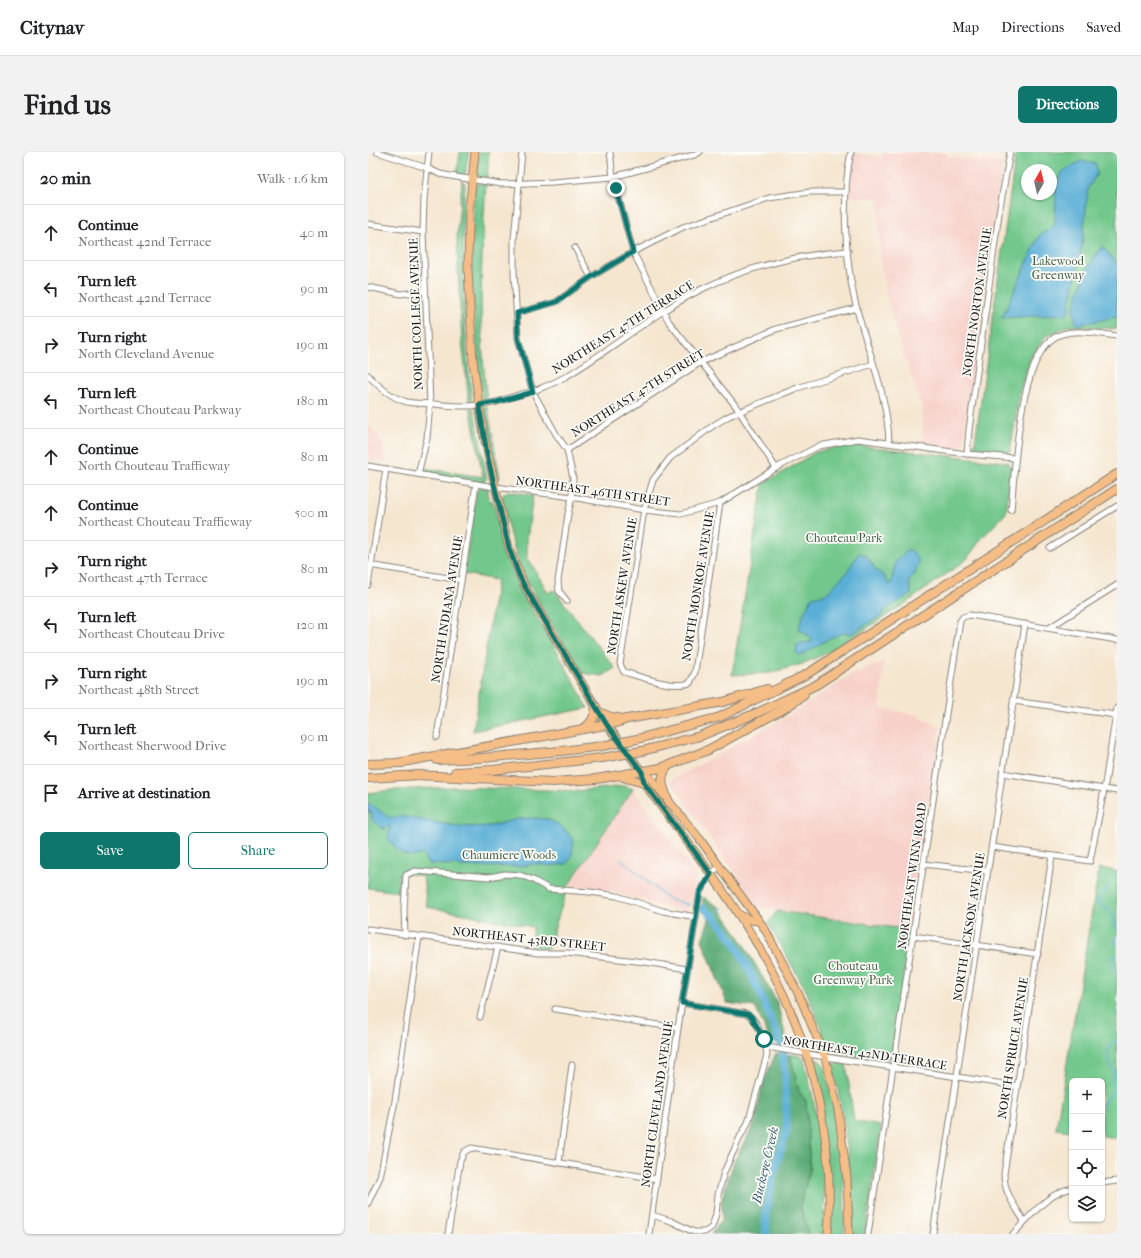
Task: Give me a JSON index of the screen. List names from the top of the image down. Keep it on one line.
{"streets":{"street":["NORTH NORTON AVENUE","NORTH COLLEGE AVENUE","NORTHEAST 47TH TERRACE","NORTHEAST 47TH STREET","NORTHEAST 46TH STREET","NORTH ASKEW AVENUE","NORTH MONROE AVENUE","NORTH INDIANA AVENUE","NORTHEAST WINN ROAD","NORTH JACKSON AVENUE","NORTHEAST 43RD STREET","NORTH SPRUCE AVENUE","NORTHEAST 42ND TERRACE","NORTH CLEVELAND AVENUE"]},"crossings":[["NORTH NORTON AVENUE","NORTHEAST 46TH STREET"],["NORTH COLLEGE AVENUE","NORTHEAST 47TH TERRACE"],["NORTH COLLEGE AVENUE","NORTHEAST 46TH STREET"],["NORTHEAST 46TH STREET","NORTH ASKEW AVENUE"],["NORTHEAST 46TH STREET","NORTH MONROE AVENUE"],["NORTHEAST 46TH STREET","NORTH INDIANA AVENUE"],["NORTH ASKEW AVENUE","NORTH MONROE AVENUE"],["NORTHEAST WINN ROAD","NORTH JACKSON AVENUE"],["NORTHEAST WINN ROAD","NORTHEAST 42ND TERRACE"],["NORTH JACKSON AVENUE","NORTHEAST 42ND TERRACE"],["NORTHEAST 43RD STREET","NORTH CLEVELAND AVENUE"],["NORTH SPRUCE AVENUE","NORTHEAST 42ND TERRACE"],["NORTHEAST 42ND TERRACE","NORTH CLEVELAND AVENUE"]],"water":["Buckeye Creek"],"parks":["Lakewood Greenway","Chouteau Park","Chaumiere Woods","Chouteau Greenway Park"],"north":"top","page":{"header":"Citynav","nav":["Map","Directions","Saved"],"buttons":["Directions",["Save","Share"]],"title":"Find us","heading":["20 min","Walk · 1.6 km"],"list":[["Continue","Northeast 42nd Terrace","40 m"],["Turn left","Northeast 42nd Terrace","90 m"],["Turn right","North Cleveland Avenue","190 m"],["Turn left","Northeast Chouteau Parkway","180 m"],["Continue","North Chouteau Trafficway","80 m"],["Continue","Northeast Chouteau Trafficway","500 m"],["Turn right","Northeast 47th Terrace","80 m"],["Turn left","Northeast Chouteau Drive","120 m"],["Turn right","Northeast 48th Street","190 m"],["Turn left","Northeast Sherwood Drive","90 m"],"Arrive at destination"],"map_buttons":["+","−"]}}
